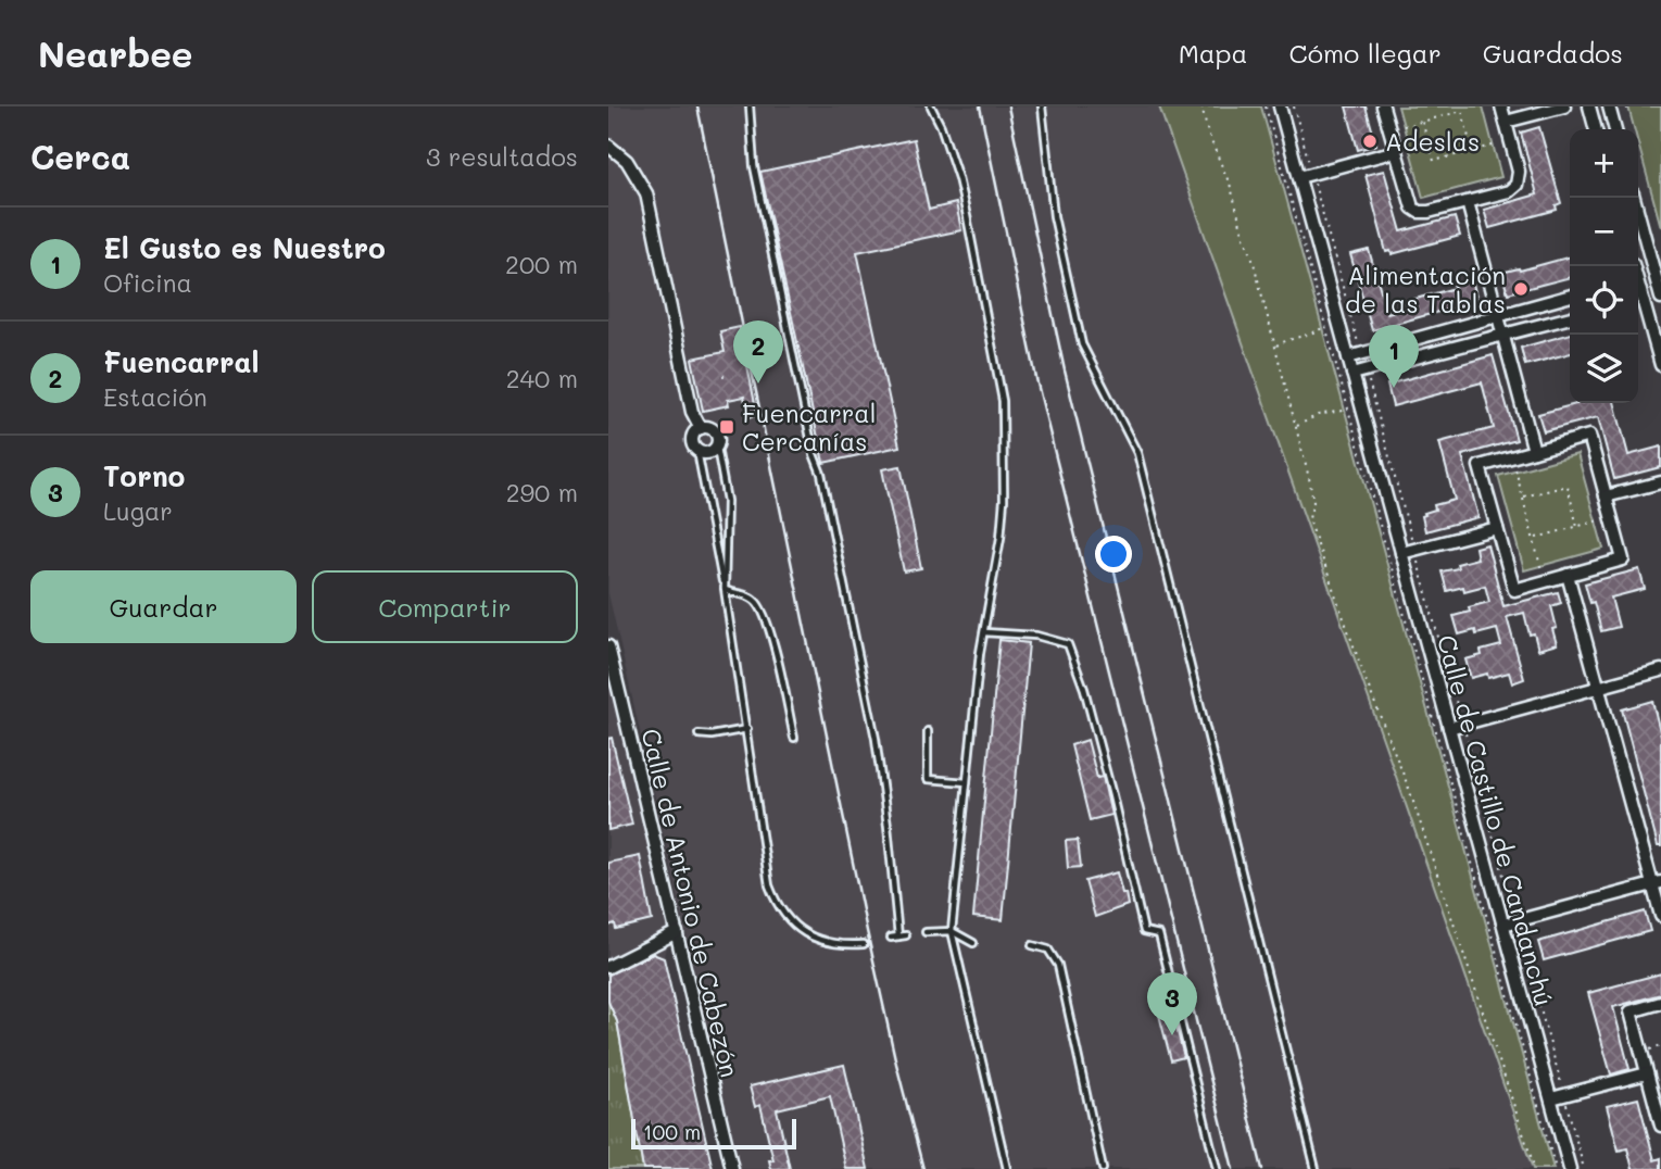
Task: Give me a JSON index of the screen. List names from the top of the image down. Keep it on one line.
{"streets":{"street":["Calle de Castillo de Candanchú","Calle de Antonio de Cabezón"]},"places":{"other":["Adeslas","Alimentación de las Tablas"],"transit":["Fuencarral Cercanías"]},"scale_bar":"100 m","page":{"header":"Nearbee","nav":["Mapa","Cómo llegar","Guardados"],"heading":["Cerca","3 resultados"],"map_buttons":["+","−"],"list":[{"mark":"1","name":"El Gusto es Nuestro","note":"Oficina","value":"200 m"},{"mark":"2","name":"Fuencarral","note":"Estación","value":"240 m"},{"mark":"3","name":"Torno","note":"Lugar","value":"290 m"}],"pins":["2","1","3"],"buttons":["Guardar","Compartir"],"scale":"100 m"}}
